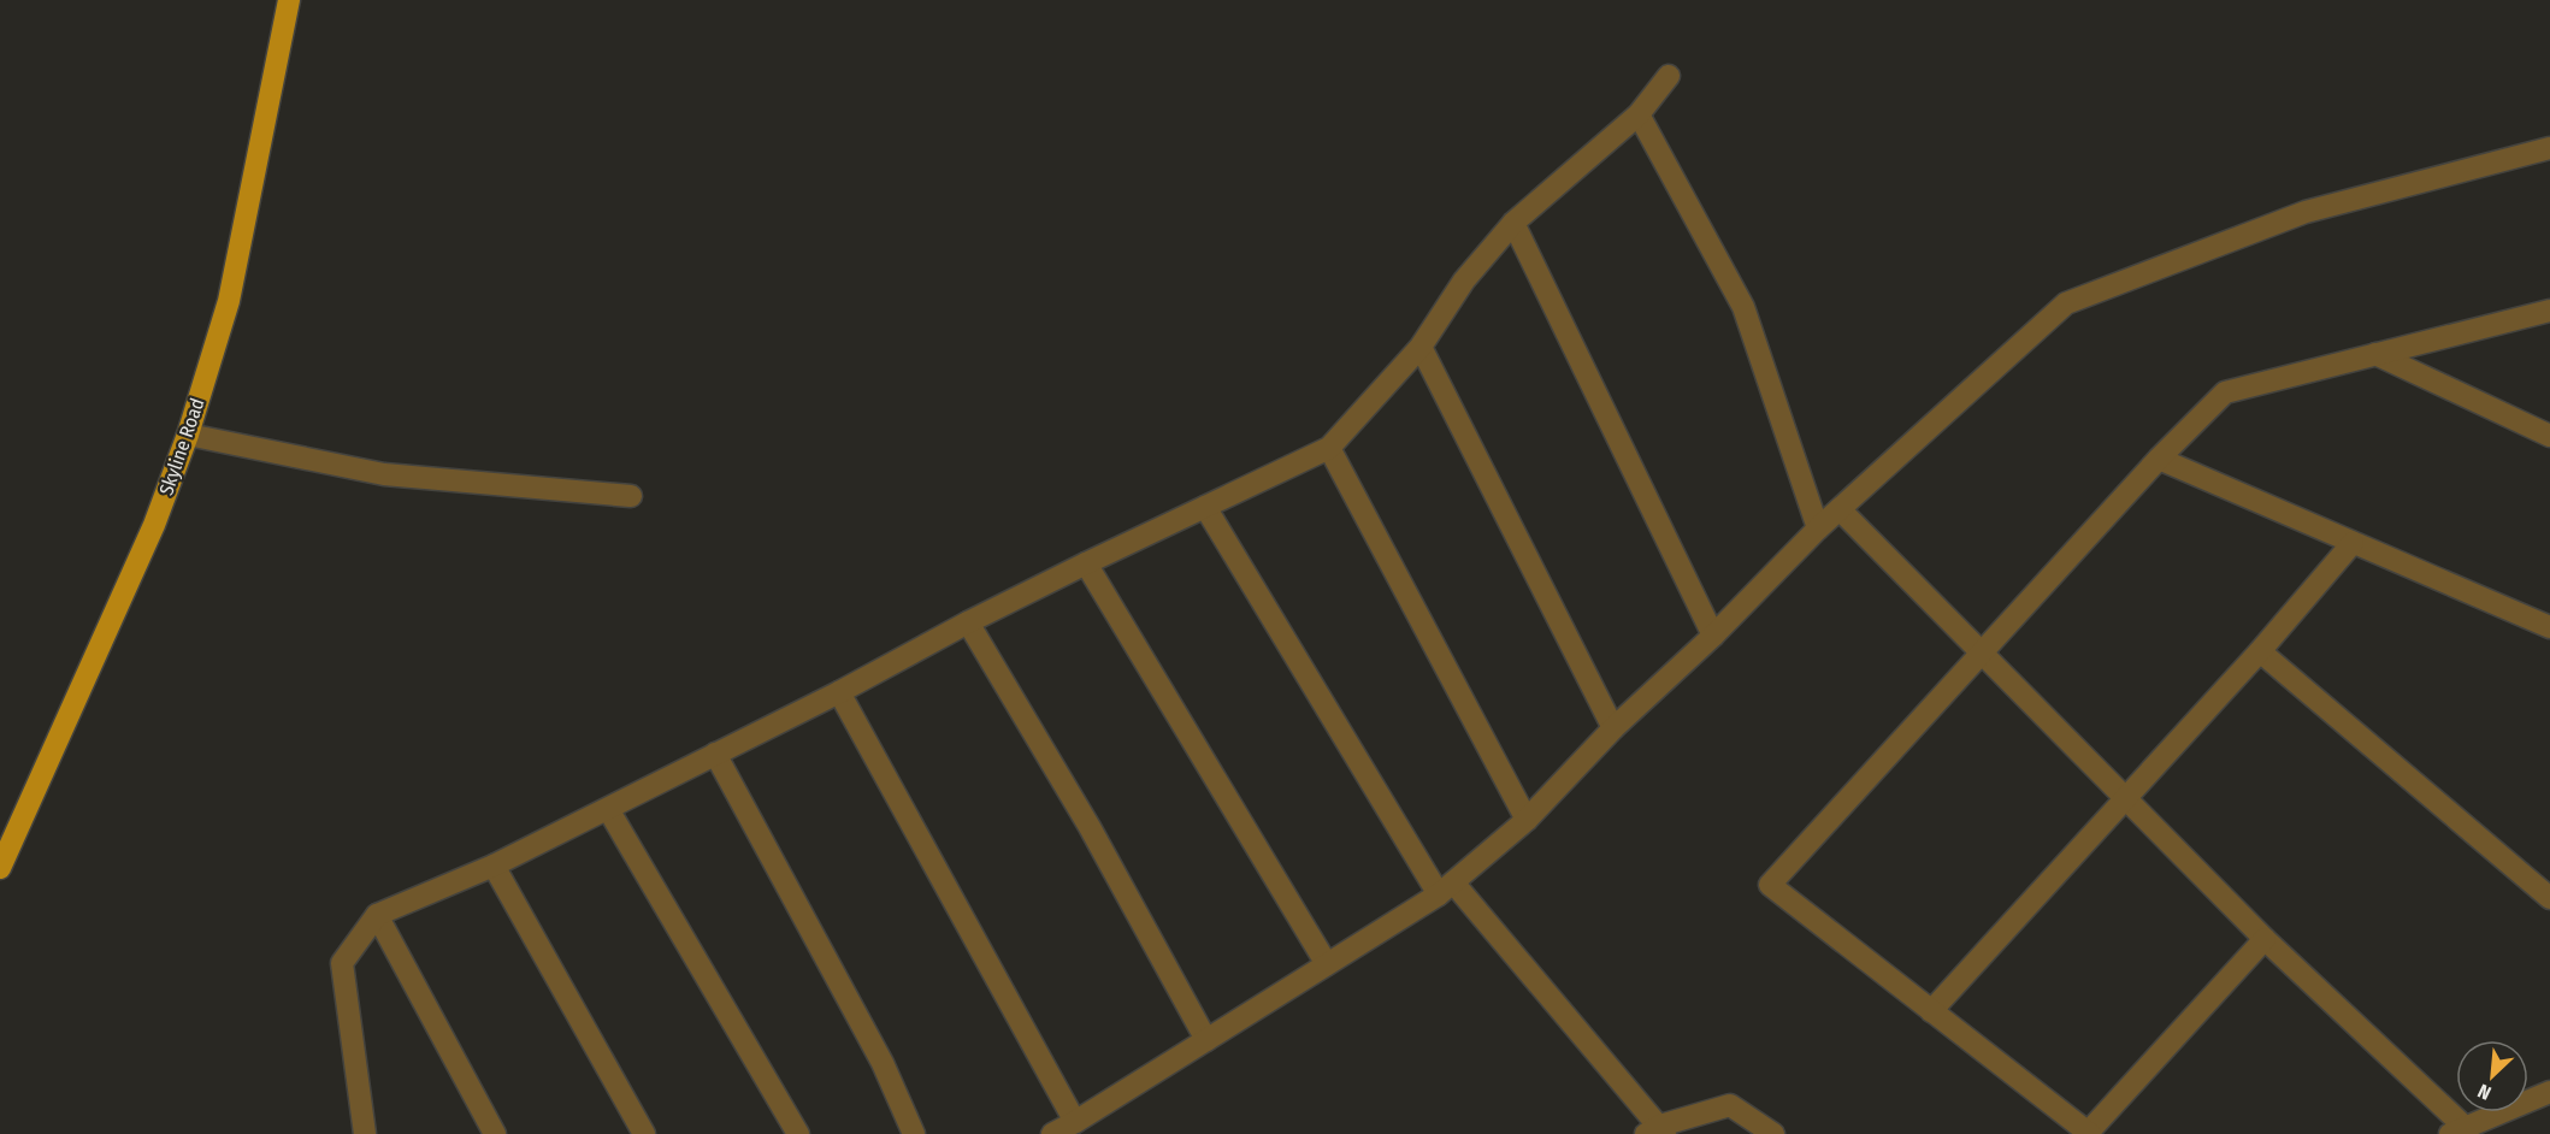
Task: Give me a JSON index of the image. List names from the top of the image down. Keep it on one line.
{"streets":{"main road":["Skyline Road"]},"north":"bottom left"}
